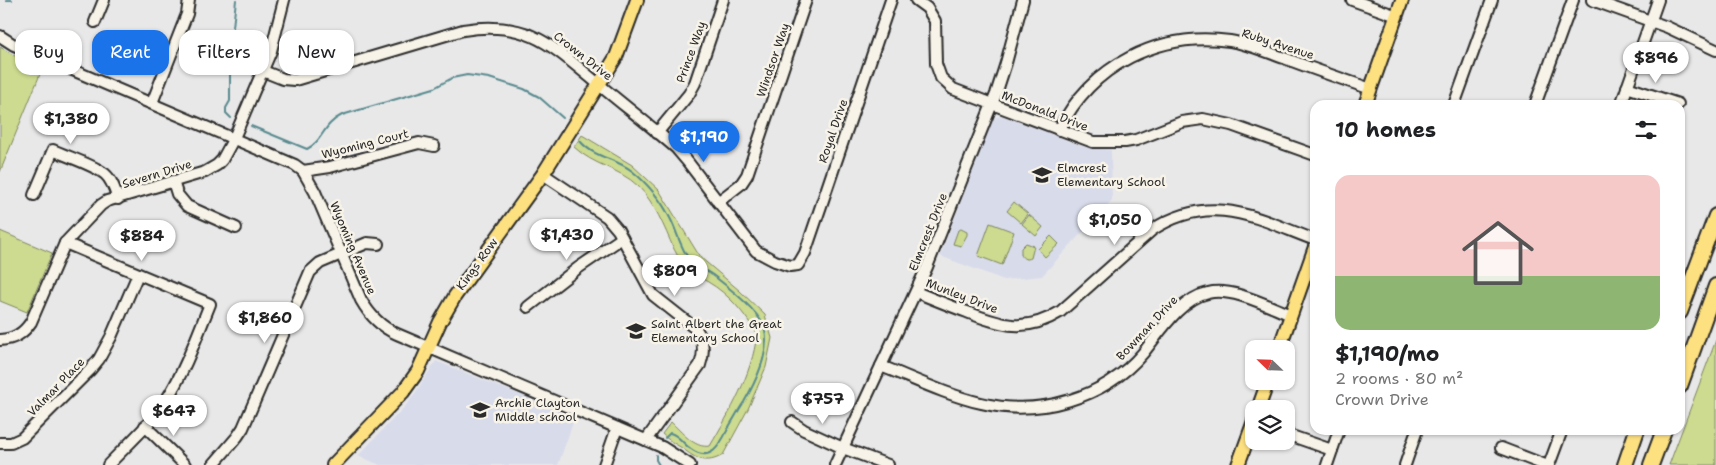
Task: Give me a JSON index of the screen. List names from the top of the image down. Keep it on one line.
{"streets":{"main road":["Kings Row"],"street":["Ruby Avenue","Prince Way","Crown Drive","Windsor Way","McDonald Drive","Royal Drive","Wyoming Court","Severn Drive","Elmcrest Drive","Wyoming Avenue","Munley Drive","Bowman Drive","Valmar Place"]},"crossings":[["Ruby Avenue","McDonald Drive"],["Prince Way","Crown Drive"],["Crown Drive","Windsor Way"],["Crown Drive","Royal Drive"],["Crown Drive","Kings Row"],["McDonald Drive","Elmcrest Drive"],["Wyoming Court","Wyoming Avenue"],["Elmcrest Drive","Munley Drive"],["Elmcrest Drive","Bowman Drive"],["Wyoming Avenue","Kings Row"]],"places":{"school or university":["Elmcrest Elementary School","Saint Albert the Great Elementary School","Archie Clayton Middle school"]},"north":"top left","page":{"chip":["Buy","Rent","Filters","New"],"price":["$896","$1,380","$1,190","$1,050","$1,430","$884","$809","$1,860","$757","$647"],"heading":"10 homes","list":[{"name":"$1,190/mo","note":"2 rooms · 80 m² · Crown Drive"}]}}
